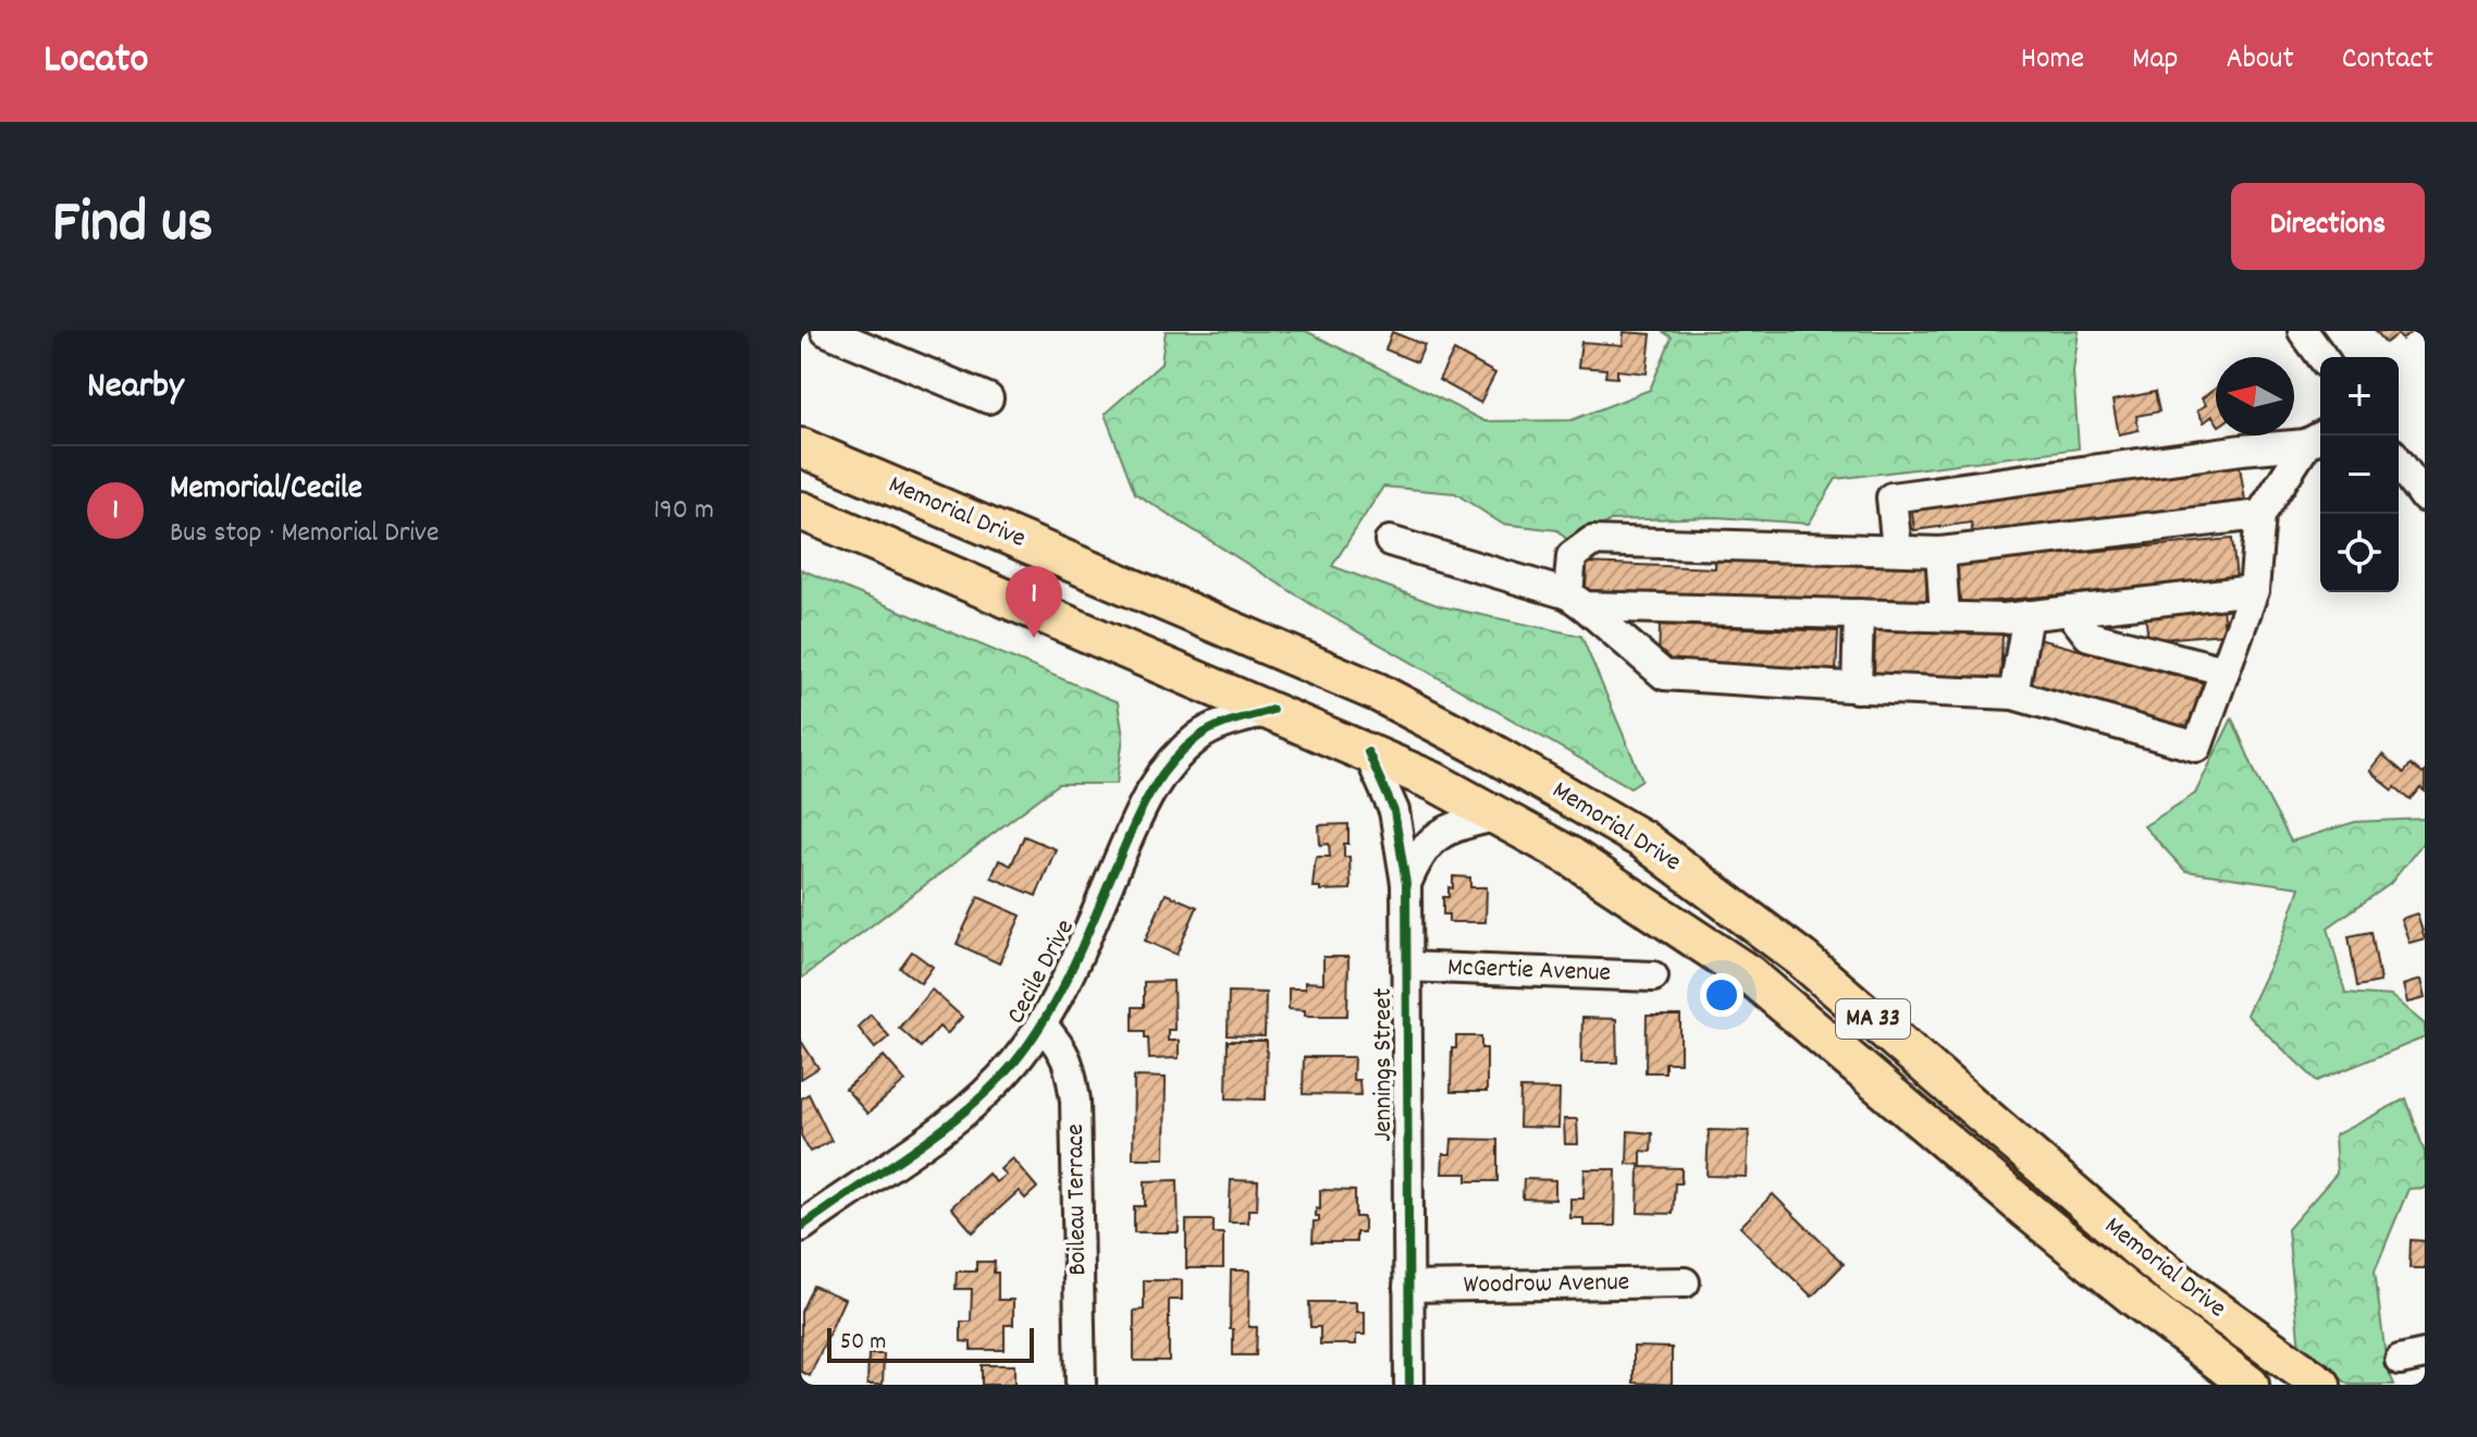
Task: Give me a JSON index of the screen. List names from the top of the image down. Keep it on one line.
{"streets":{"main road":["Memorial Drive","MA 33"],"street":["McGertie Avenue","Cecile Drive","Jennings Street","Boileau Terrace","Woodrow Avenue"]},"crossings":[["Memorial Drive","Cecile Drive"],["Memorial Drive","Jennings Street"],["McGertie Avenue","Jennings Street"],["Cecile Drive","Boileau Terrace"],["Jennings Street","Woodrow Avenue"]],"scale_bar":"50 m","north":"left","page":{"header":"Locato","nav":["Home","Map","About","Contact"],"title":"Find us","buttons":"Directions","heading":"Nearby","map_buttons":["+","−"],"list":[{"mark":"1","name":"Memorial/Cecile","note":"Bus stop · Memorial Drive","value":"190 m"}],"pins":"1","scale":"50 m"}}
